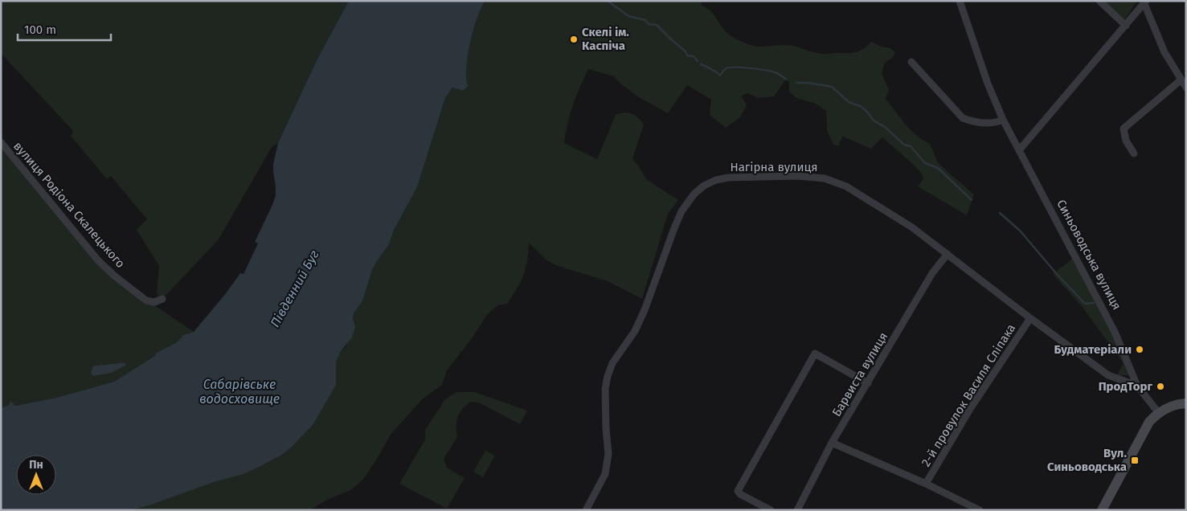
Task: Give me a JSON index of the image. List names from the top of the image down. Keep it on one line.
{"streets":{"street":["Нагірна вулиця","вулиця Родіона Скалецького","Синьоводська вулиця","Барвиста вулиця","2-й провулок Василя Сліпака"]},"crossings":[["Нагірна вулиця","Синьоводська вулиця"],["Нагірна вулиця","Барвиста вулиця"],["Нагірна вулиця","2-й провулок Василя Сліпака"],["Барвиста вулиця","2-й провулок Василя Сліпака"]],"water":["Південний Буг","Сабарівське водосховище"],"places":{"other":["Скелі ім. Каспіча","Будматеріали","ПродТорг"],"transit":["Вул. Синьоводська"]},"scale_bar":"100 m","north":"top"}
